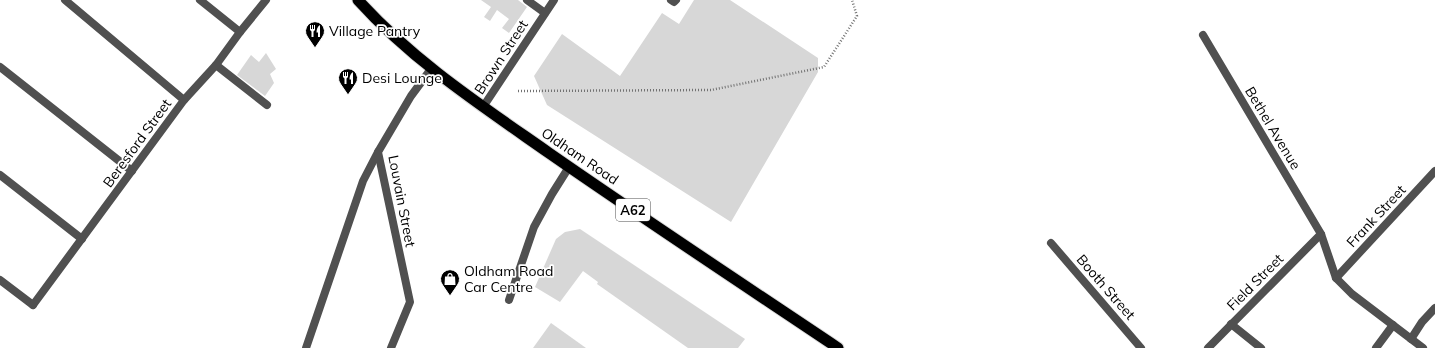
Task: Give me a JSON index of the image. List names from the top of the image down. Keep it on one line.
{"streets":{"highway":["Oldham Road","A62"],"street":["Brown Street","Bethel Avenue","Beresford Street","Louvain Street","Frank Street","Field Street","Booth Street"]},"crossings":[["Brown Street","Oldham Road"],["Bethel Avenue","Frank Street"],["Bethel Avenue","Field Street"],["Oldham Road","Louvain Street"]],"places":{"restaurant":["Village Pantry","Desi Lounge"],"shop":["Oldham Road Car Centre"]}}
